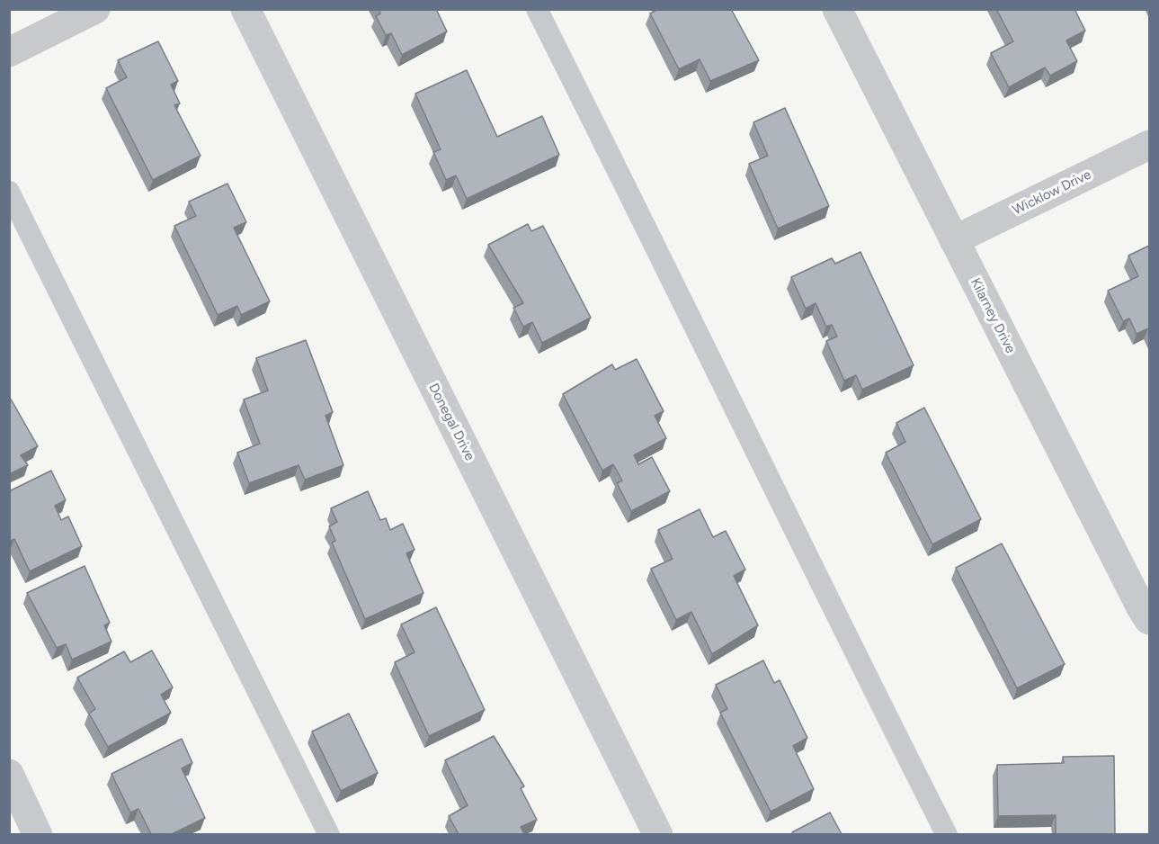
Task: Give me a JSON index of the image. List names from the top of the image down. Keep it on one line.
{"streets":{"street":["Wicklow Drive","Kilarney Drive","Donegal Drive"]},"crossings":[["Wicklow Drive","Kilarney Drive"]]}
